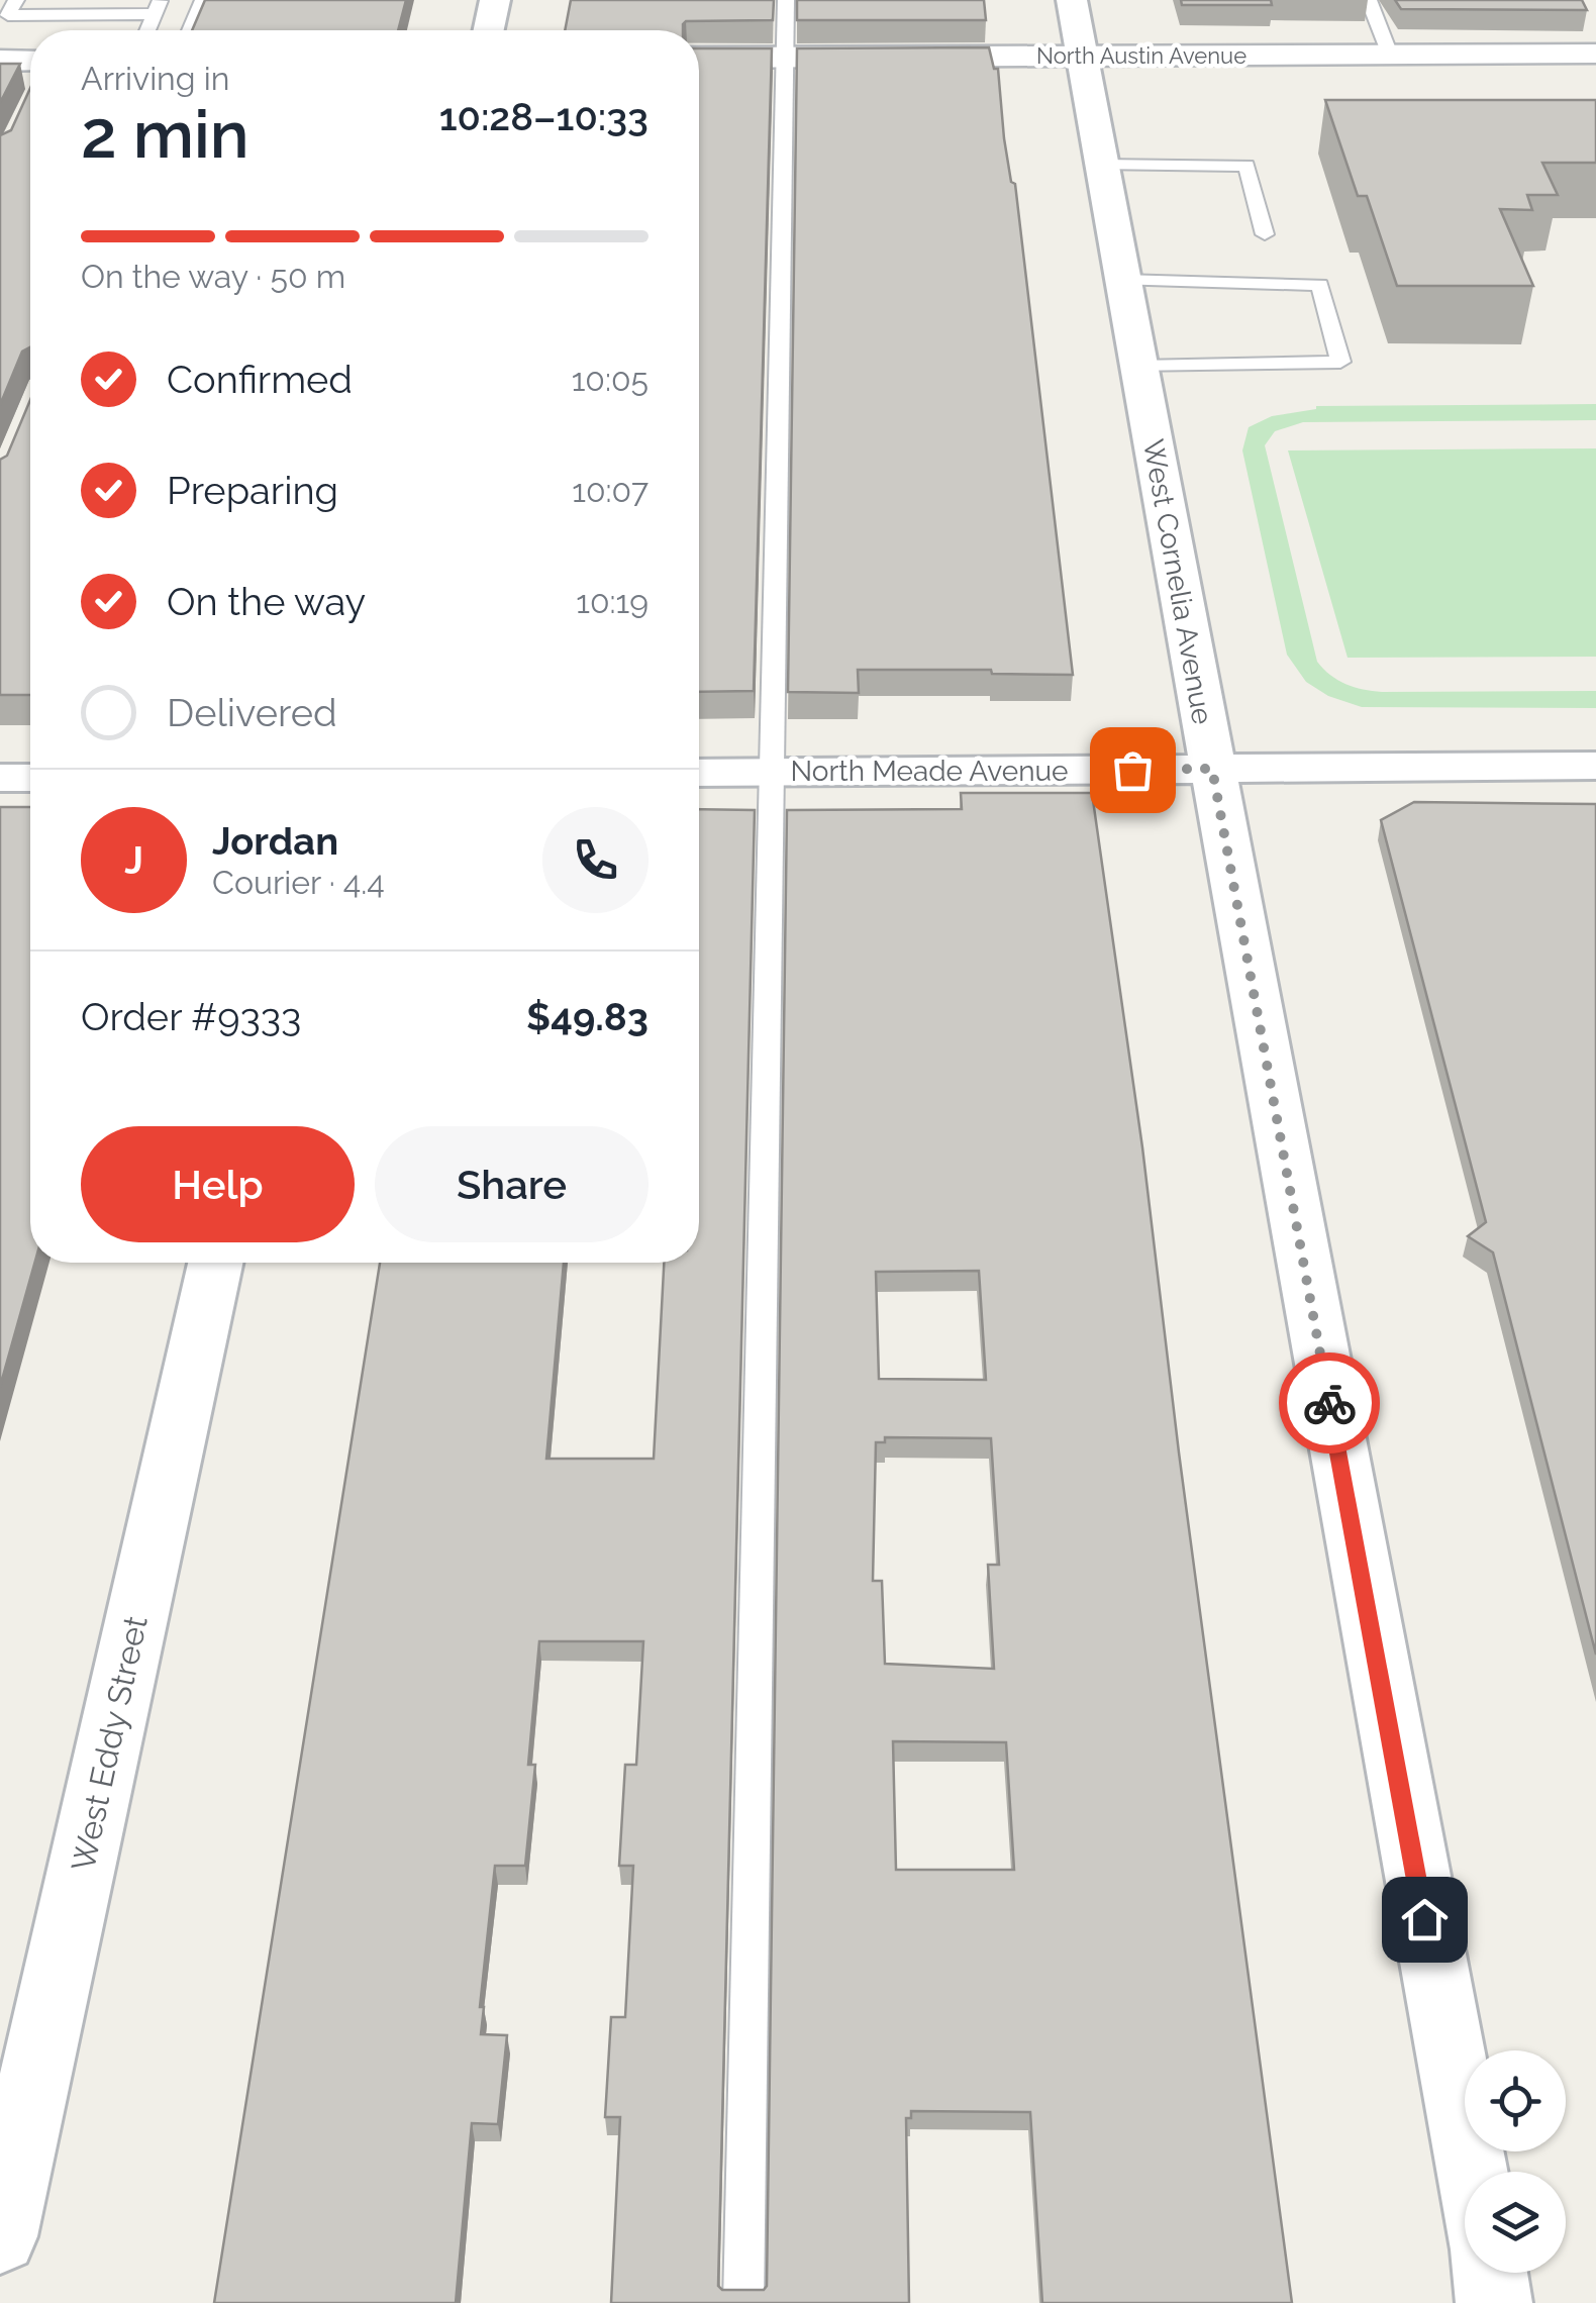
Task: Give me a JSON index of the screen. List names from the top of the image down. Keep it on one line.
{"streets":{"street":["North Austin Avenue","West Cornelia Avenue","North Meade Avenue","West Eddy Street"]},"crossings":[["North Austin Avenue","West Cornelia Avenue"],["West Cornelia Avenue","North Meade Avenue"]],"page":{"heading":["2 min","Arriving in","10:28–10:33"],"panel":["Jordan","Courier · 4.4","Order #9333","$49.83"],"bar":"On the way · 50 m","list":[["Confirmed","10:05"],["Preparing","10:07"],["On the way","10:19"],"Delivered"],"round":"J","buttons":["Help","Share"]}}
